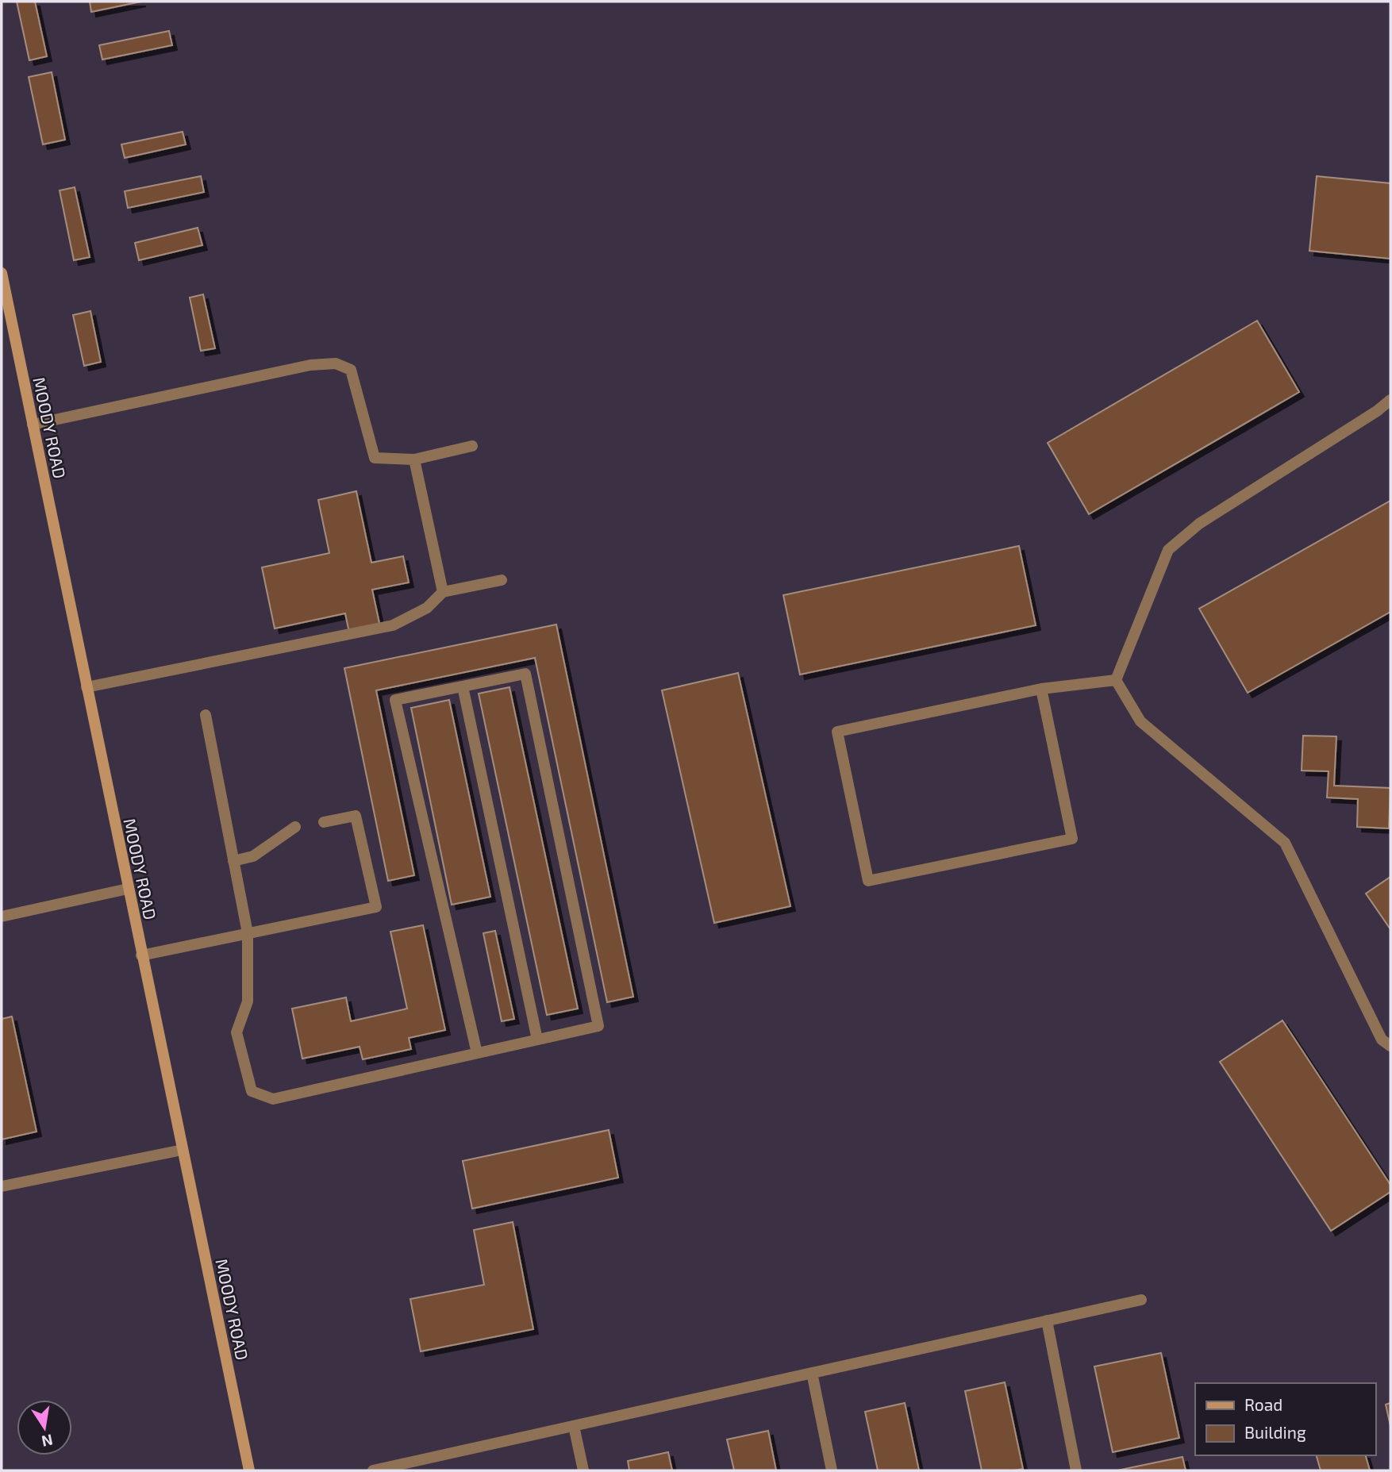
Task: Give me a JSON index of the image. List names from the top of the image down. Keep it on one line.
{"streets":{"main road":["MOODY ROAD"]},"legend":["Road","Building"],"north":"bottom"}
